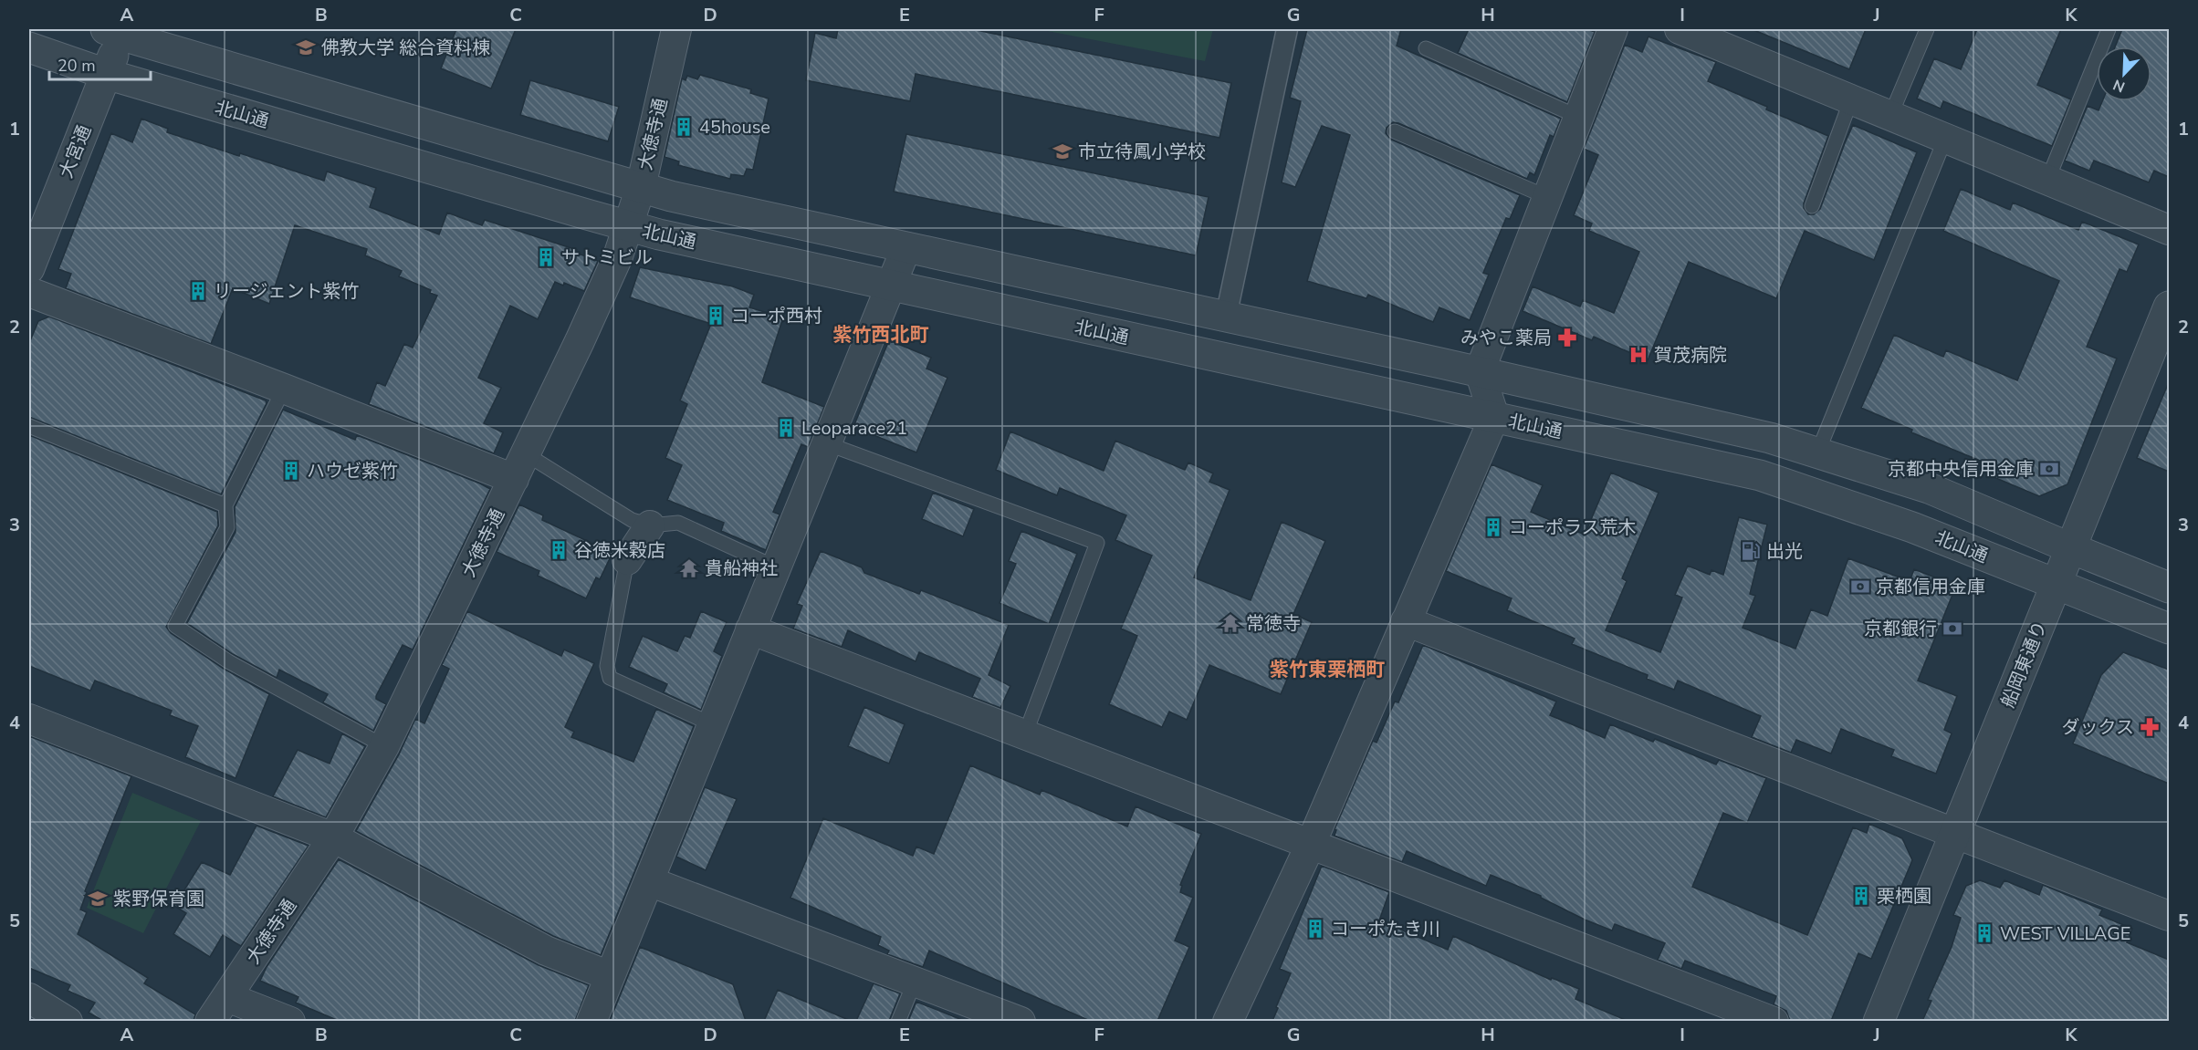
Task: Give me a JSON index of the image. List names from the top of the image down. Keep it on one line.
{"streets":{"street":["北山通","大徳寺通","大宮通","船岡東通り"]},"crossings":[["北山通","大徳寺通"],["北山通","大宮通"],["北山通","船岡東通り"]],"districts":["紫竹西北町","紫竹東栗栖町"],"places":{"school or university":["佛教大学 総合資料棟","市立待鳳小学校","紫野保育園"],"building":["45house","サトミビル","リージェント紫竹","コーポ西村","Leoparace21","ハウゼ紫竹","コーポラス荒木","谷徳米穀店","栗栖園","コーポたき川","WEST VILLAGE"],"pharmacy":["みやこ薬局","ダックス"],"hospital":["賀茂病院"],"bank":["京都中央信用金庫","京都信用金庫","京都銀行"],"fuel station":["出光"],"temple":["貴船神社","常徳寺"]},"scale_bar":"20 m","north":"bottom left","grid":{"columns":["A","B","C","D","E","F","G","H","I","J","K"],"rows":["1","2","3","4","5"]}}
